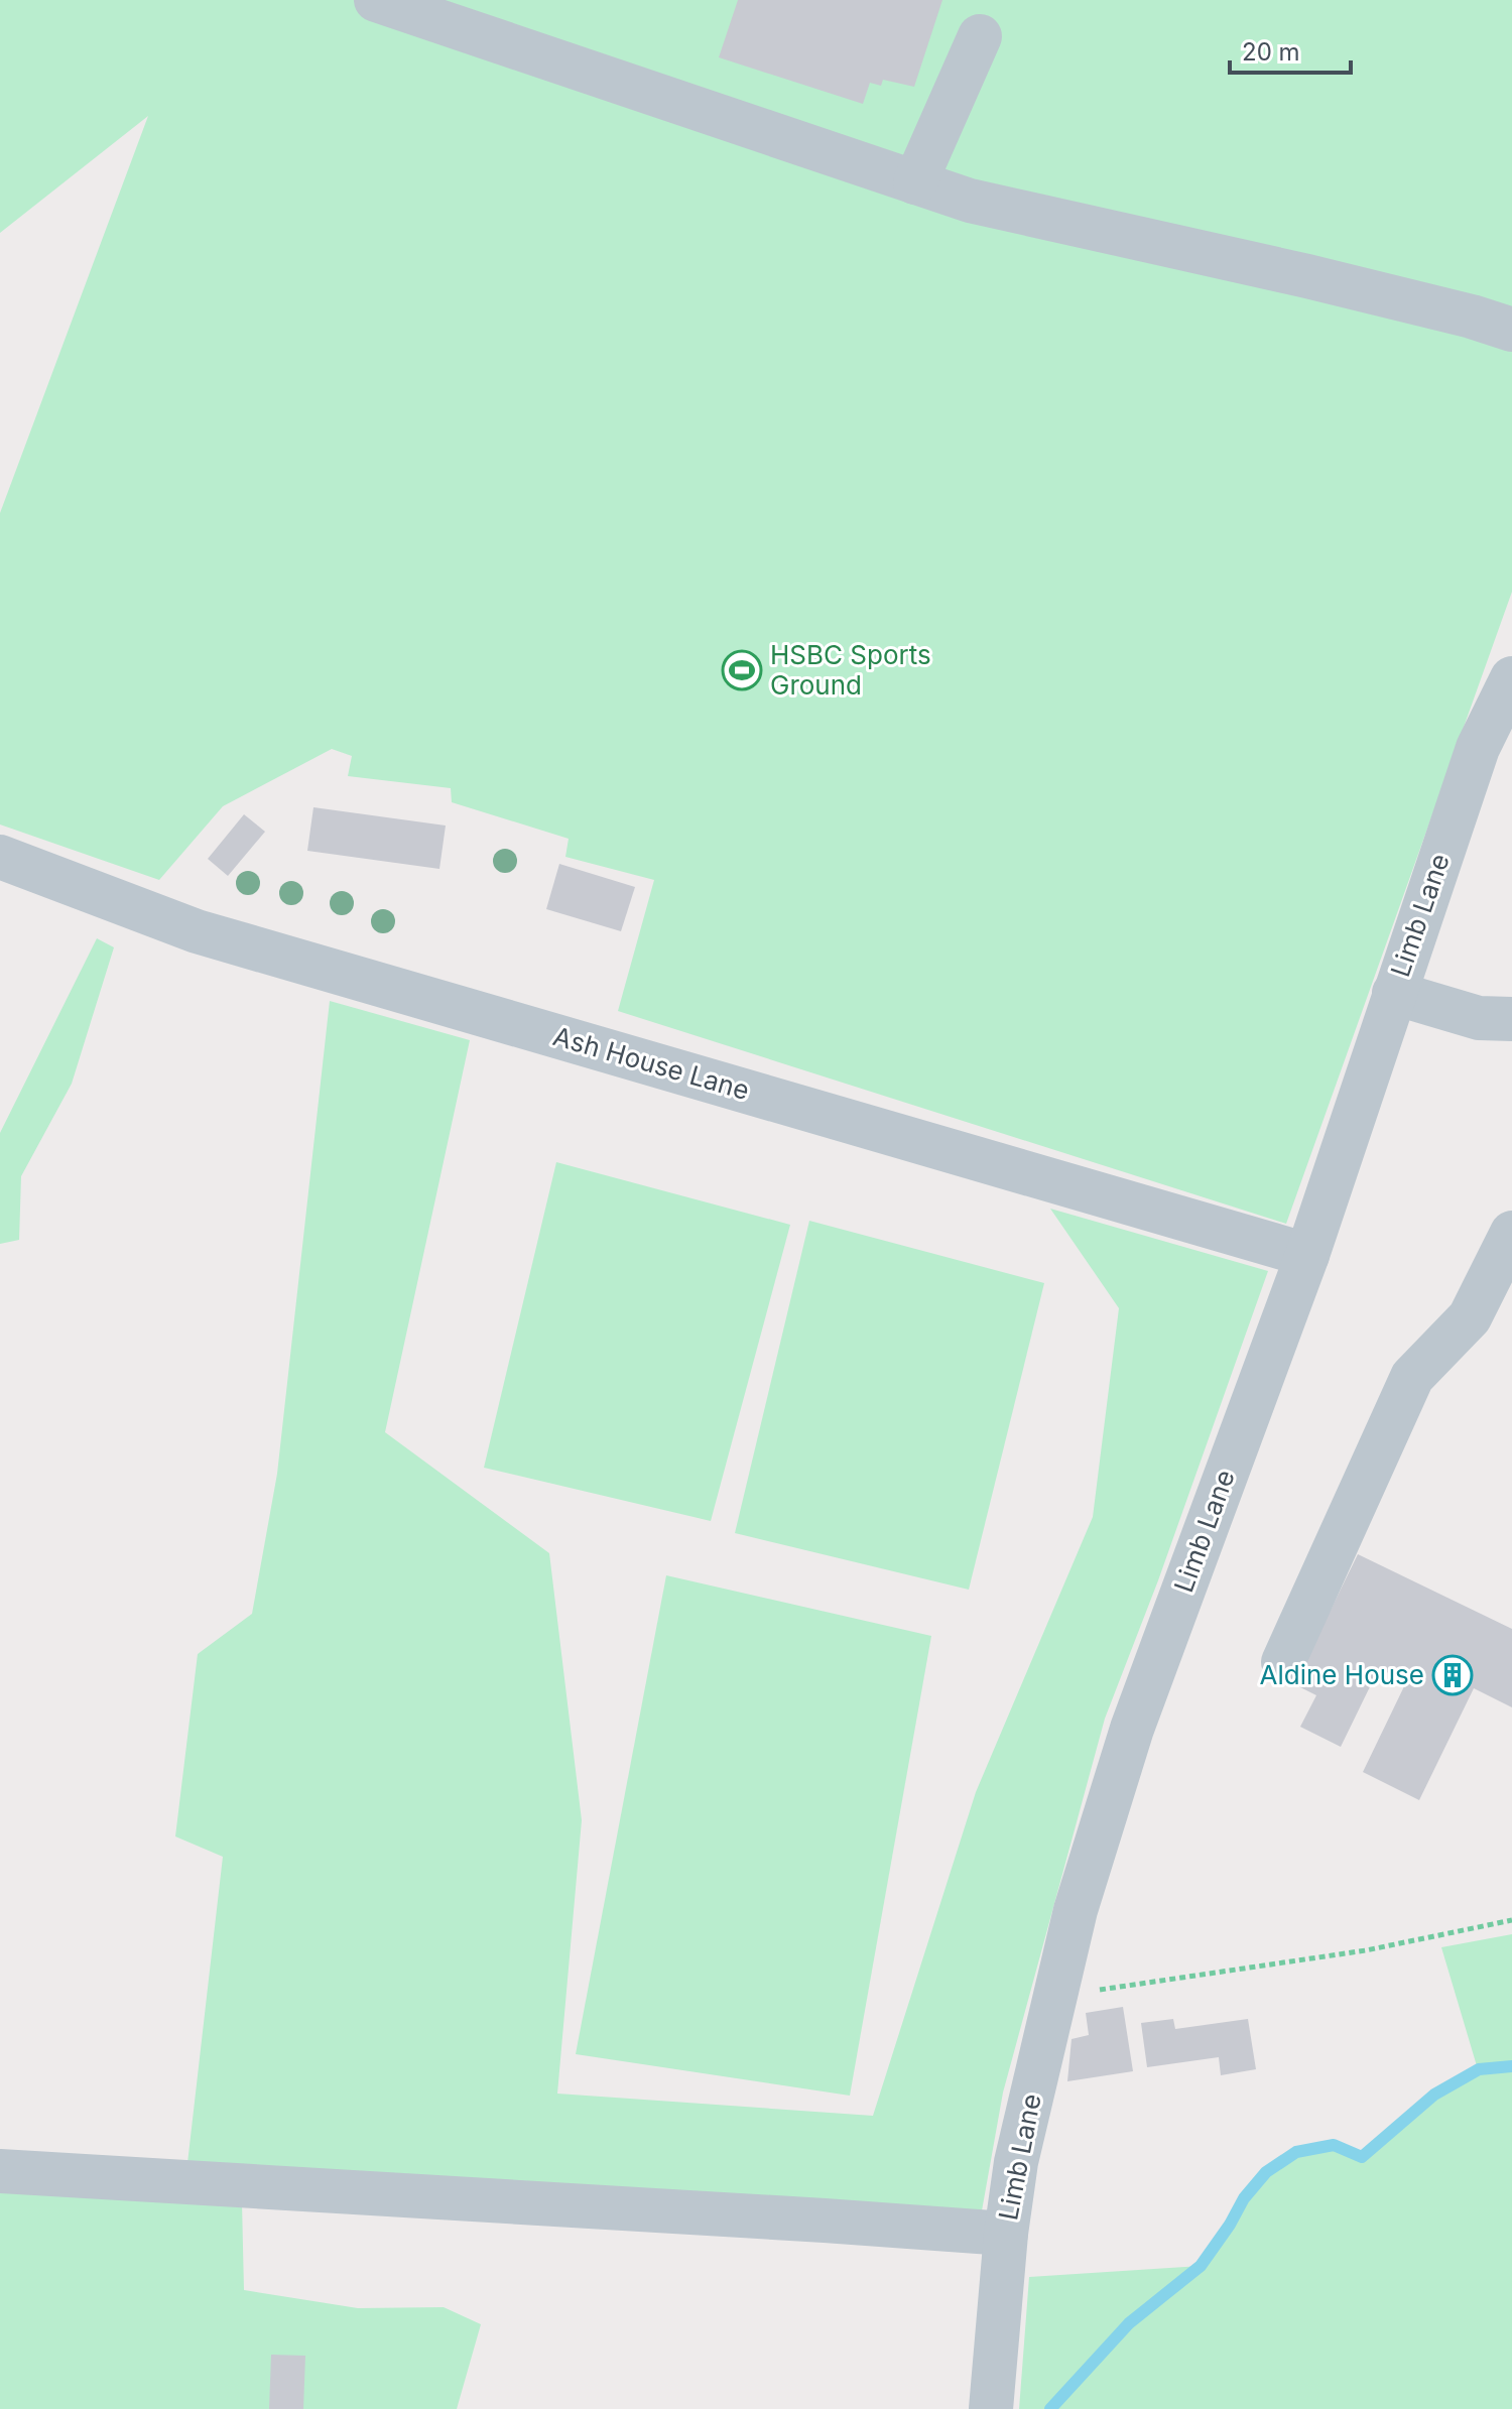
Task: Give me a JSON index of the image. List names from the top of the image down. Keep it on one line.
{"streets":{"street":["Limb Lane","Ash House Lane"]},"crossings":[["Limb Lane","Ash House Lane"]],"places":{"sports":["HSBC Sports Ground"],"building":["Aldine House"]},"scale_bar":"20 m"}
